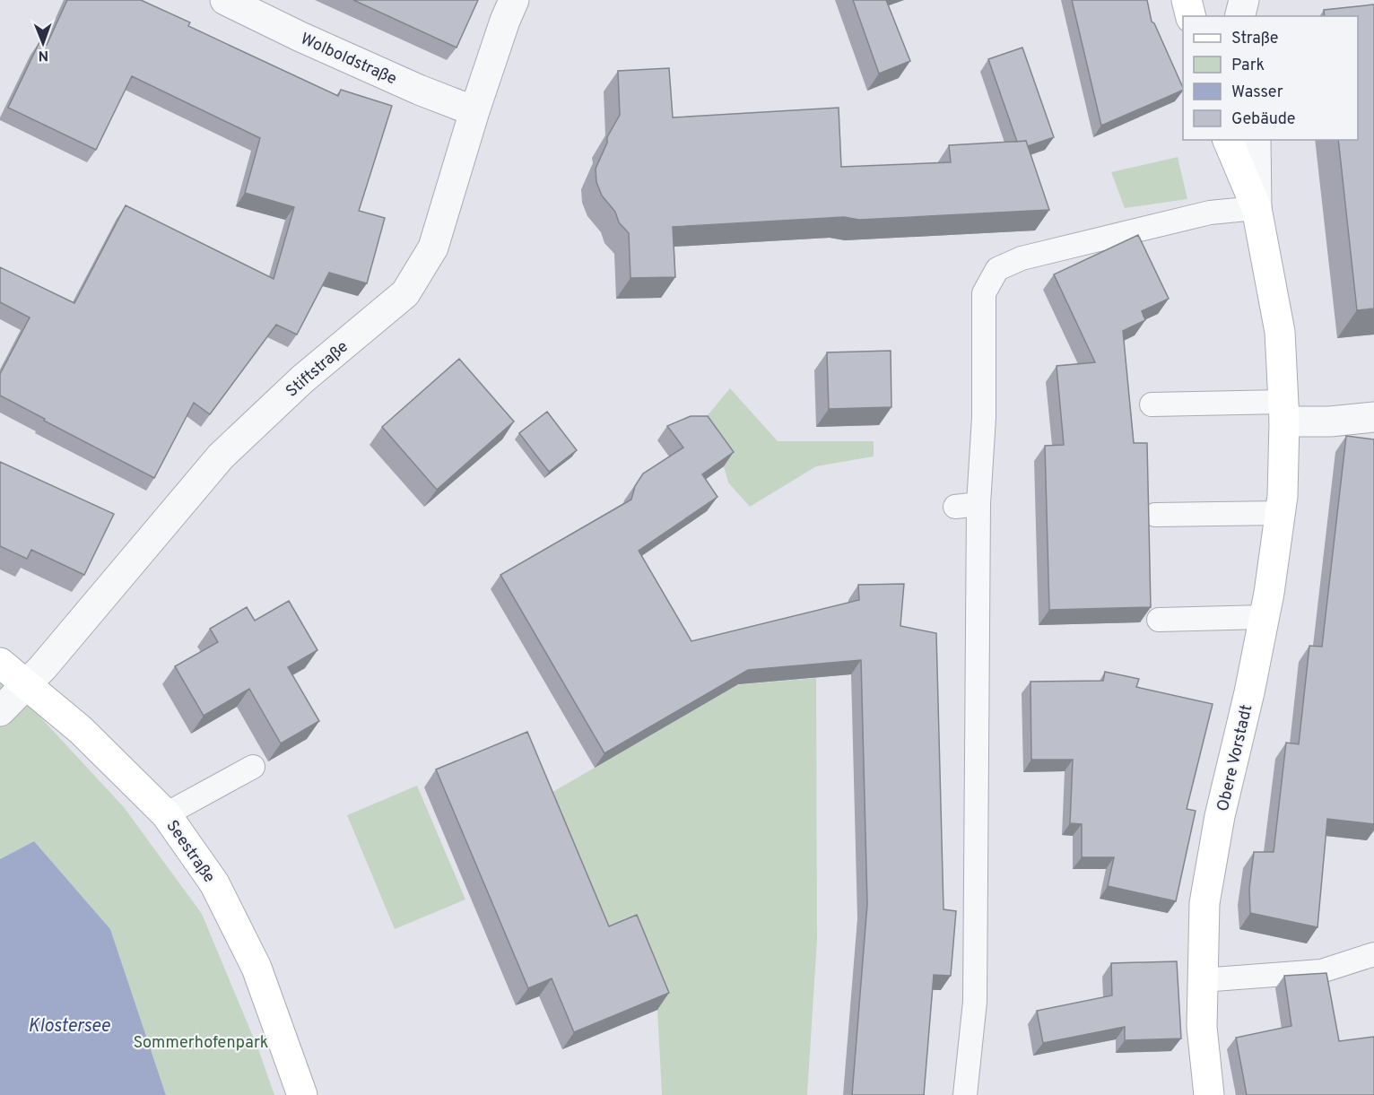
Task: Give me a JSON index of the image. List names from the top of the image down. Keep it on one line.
{"streets":{"main road":["Obere Vorstadt","Seestraße"],"street":["Wolboldstraße","Stiftstraße"]},"crossings":[["Wolboldstraße","Stiftstraße"],["Stiftstraße","Seestraße"]],"water":["Klostersee"],"parks":["Sommerhofenpark"],"legend":["Straße","Park","Wasser","Gebäude"],"north":"bottom"}
